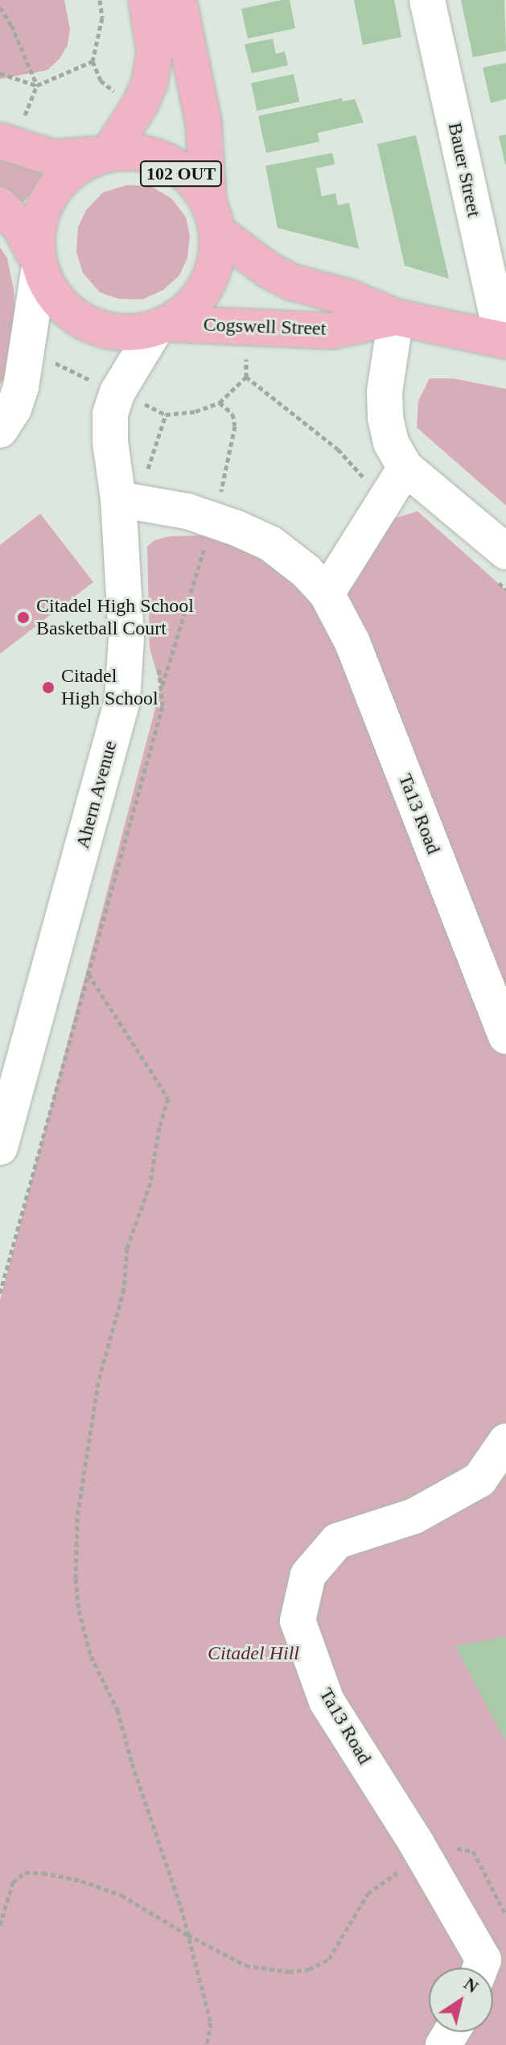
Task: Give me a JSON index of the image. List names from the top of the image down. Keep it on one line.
{"streets":{"main road":["102 OUT","Cogswell Street"],"street":["Bauer Street","Ahern Avenue","Ta13 Road"]},"crossings":[["Bauer Street","Cogswell Street"],["102 OUT","Cogswell Street"],["102 OUT","Ahern Avenue"],["Cogswell Street","Ahern Avenue"],["Ahern Avenue","Ta13 Road"]],"parks":["Citadel Hill"],"places":["Citadel High School Basketball Court","Citadel High School"],"north":"top right"}
